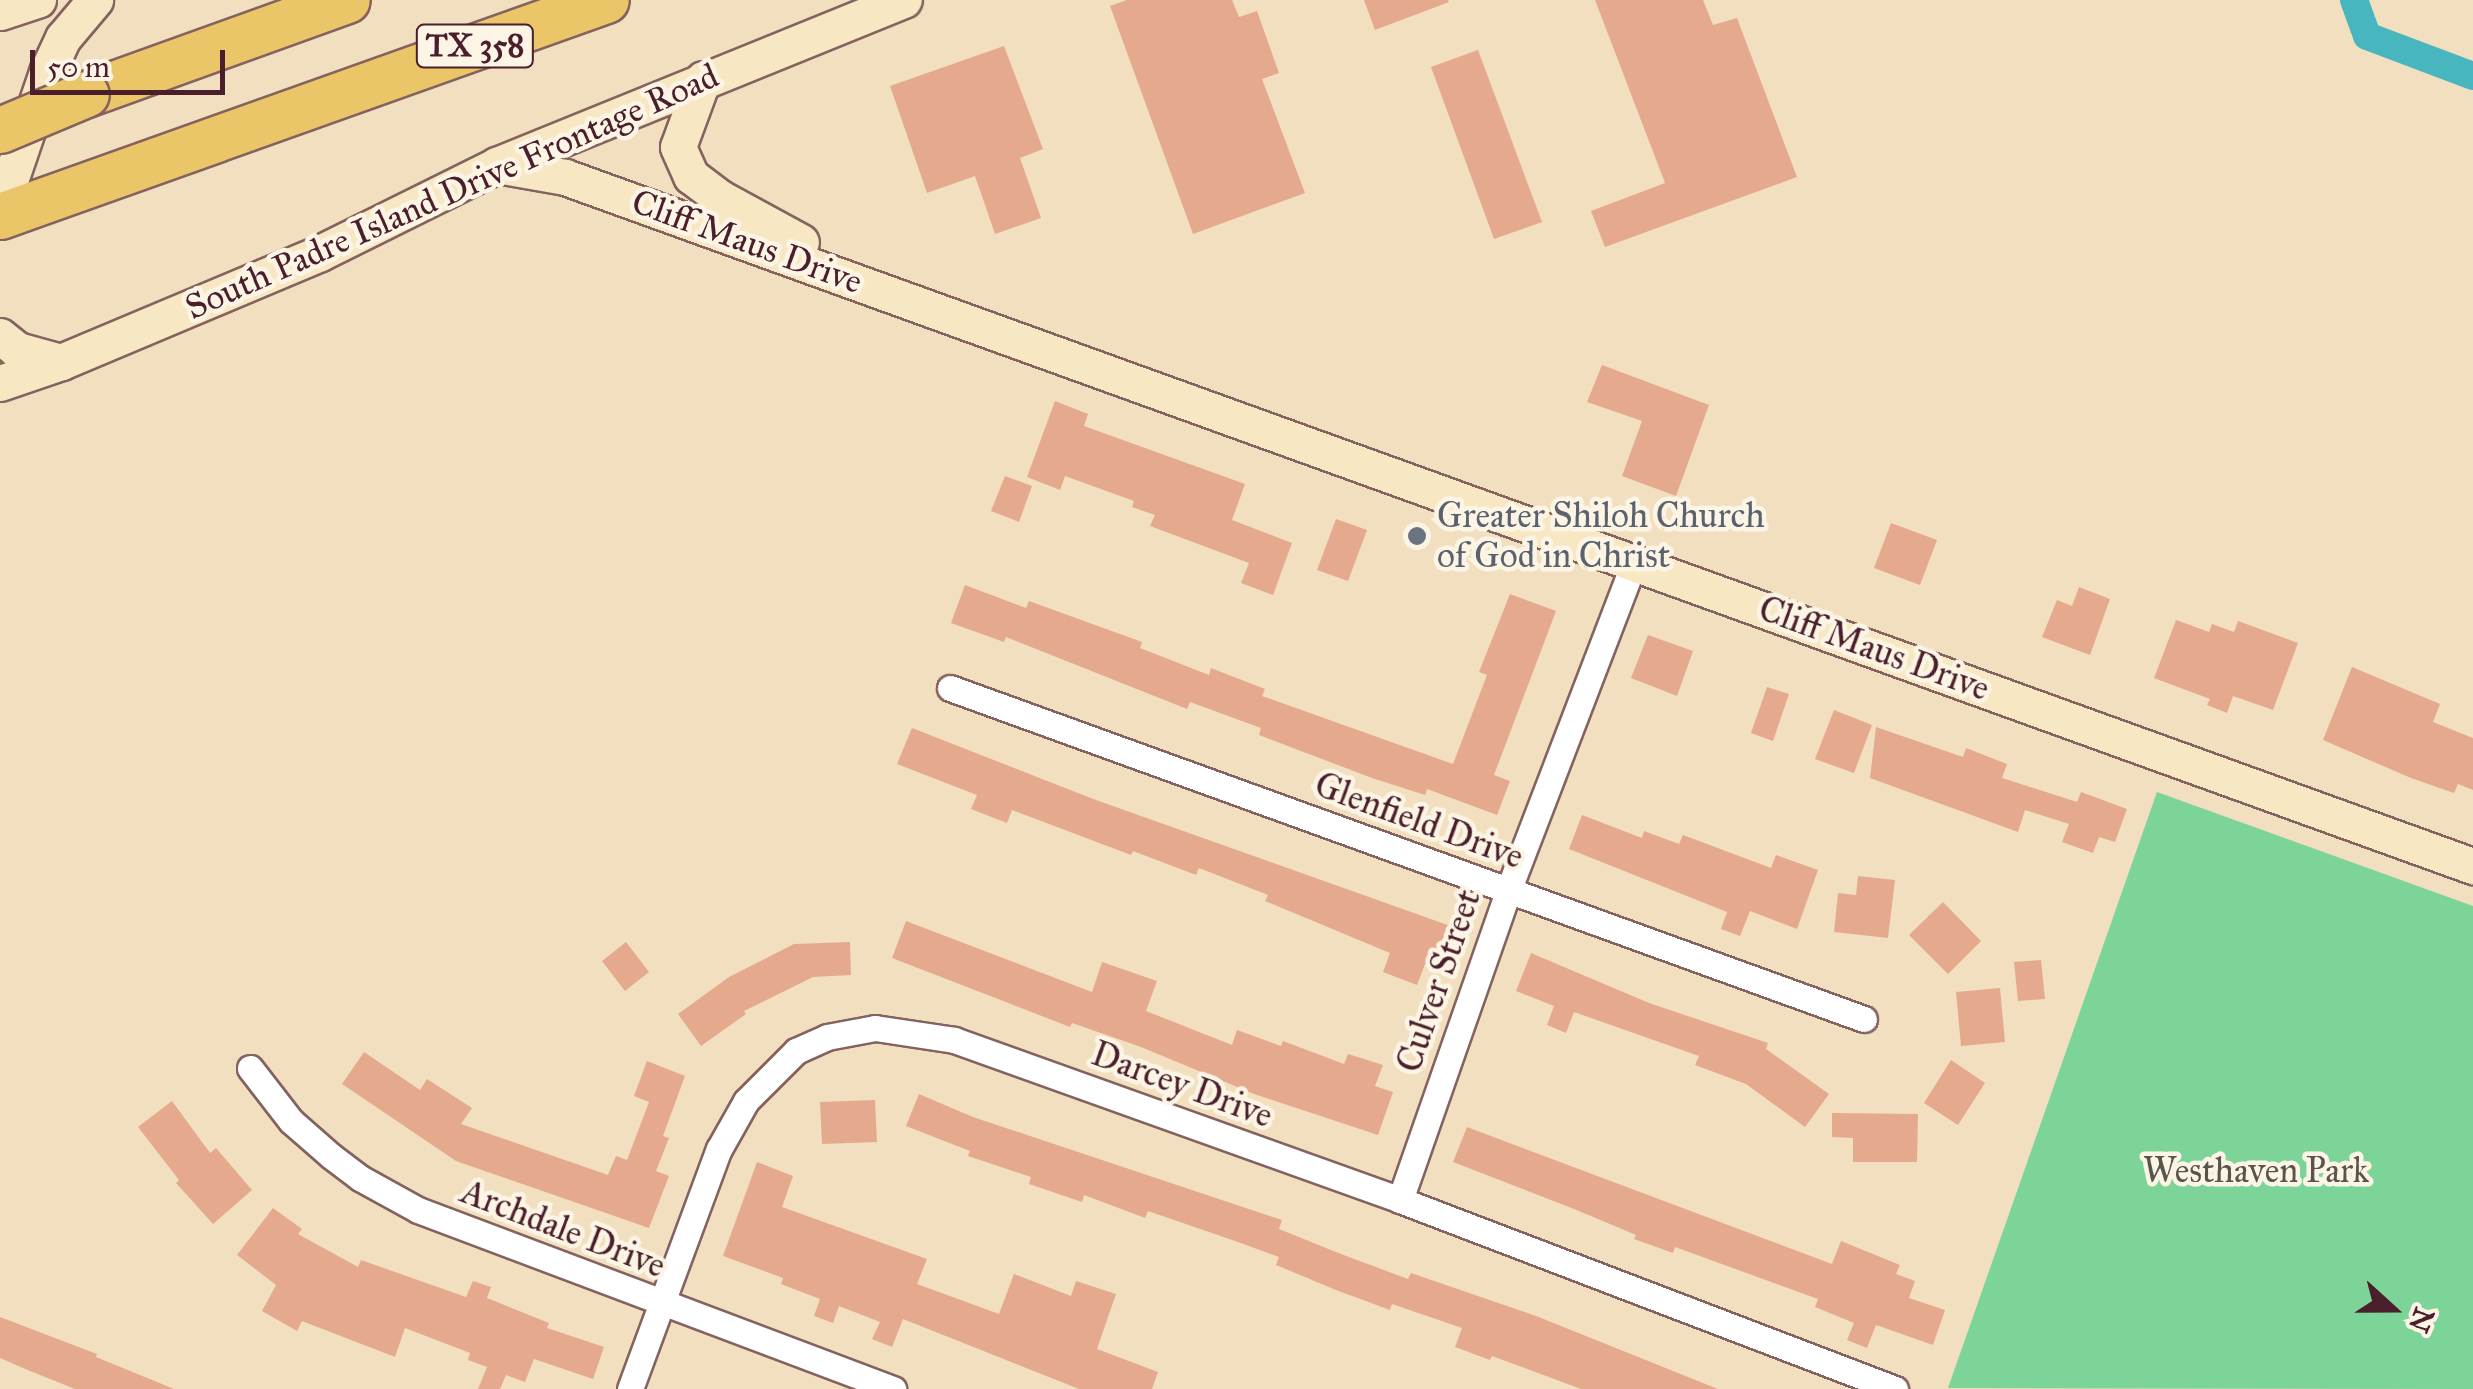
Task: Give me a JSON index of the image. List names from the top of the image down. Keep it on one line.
{"streets":{"highway":["TX 358"],"street":["South Padre Island Drive Frontage Road","Cliff Maus Drive","Glenfield Drive","Culver Street","Darcey Drive","Archdale Drive"]},"crossings":[["South Padre Island Drive Frontage Road","Cliff Maus Drive"],["Cliff Maus Drive","Culver Street"],["Glenfield Drive","Culver Street"],["Culver Street","Darcey Drive"],["Darcey Drive","Archdale Drive"]],"parks":["Westhaven Park"],"places":["Greater Shiloh Church of God in Christ"],"scale_bar":"50 m","north":"right"}
